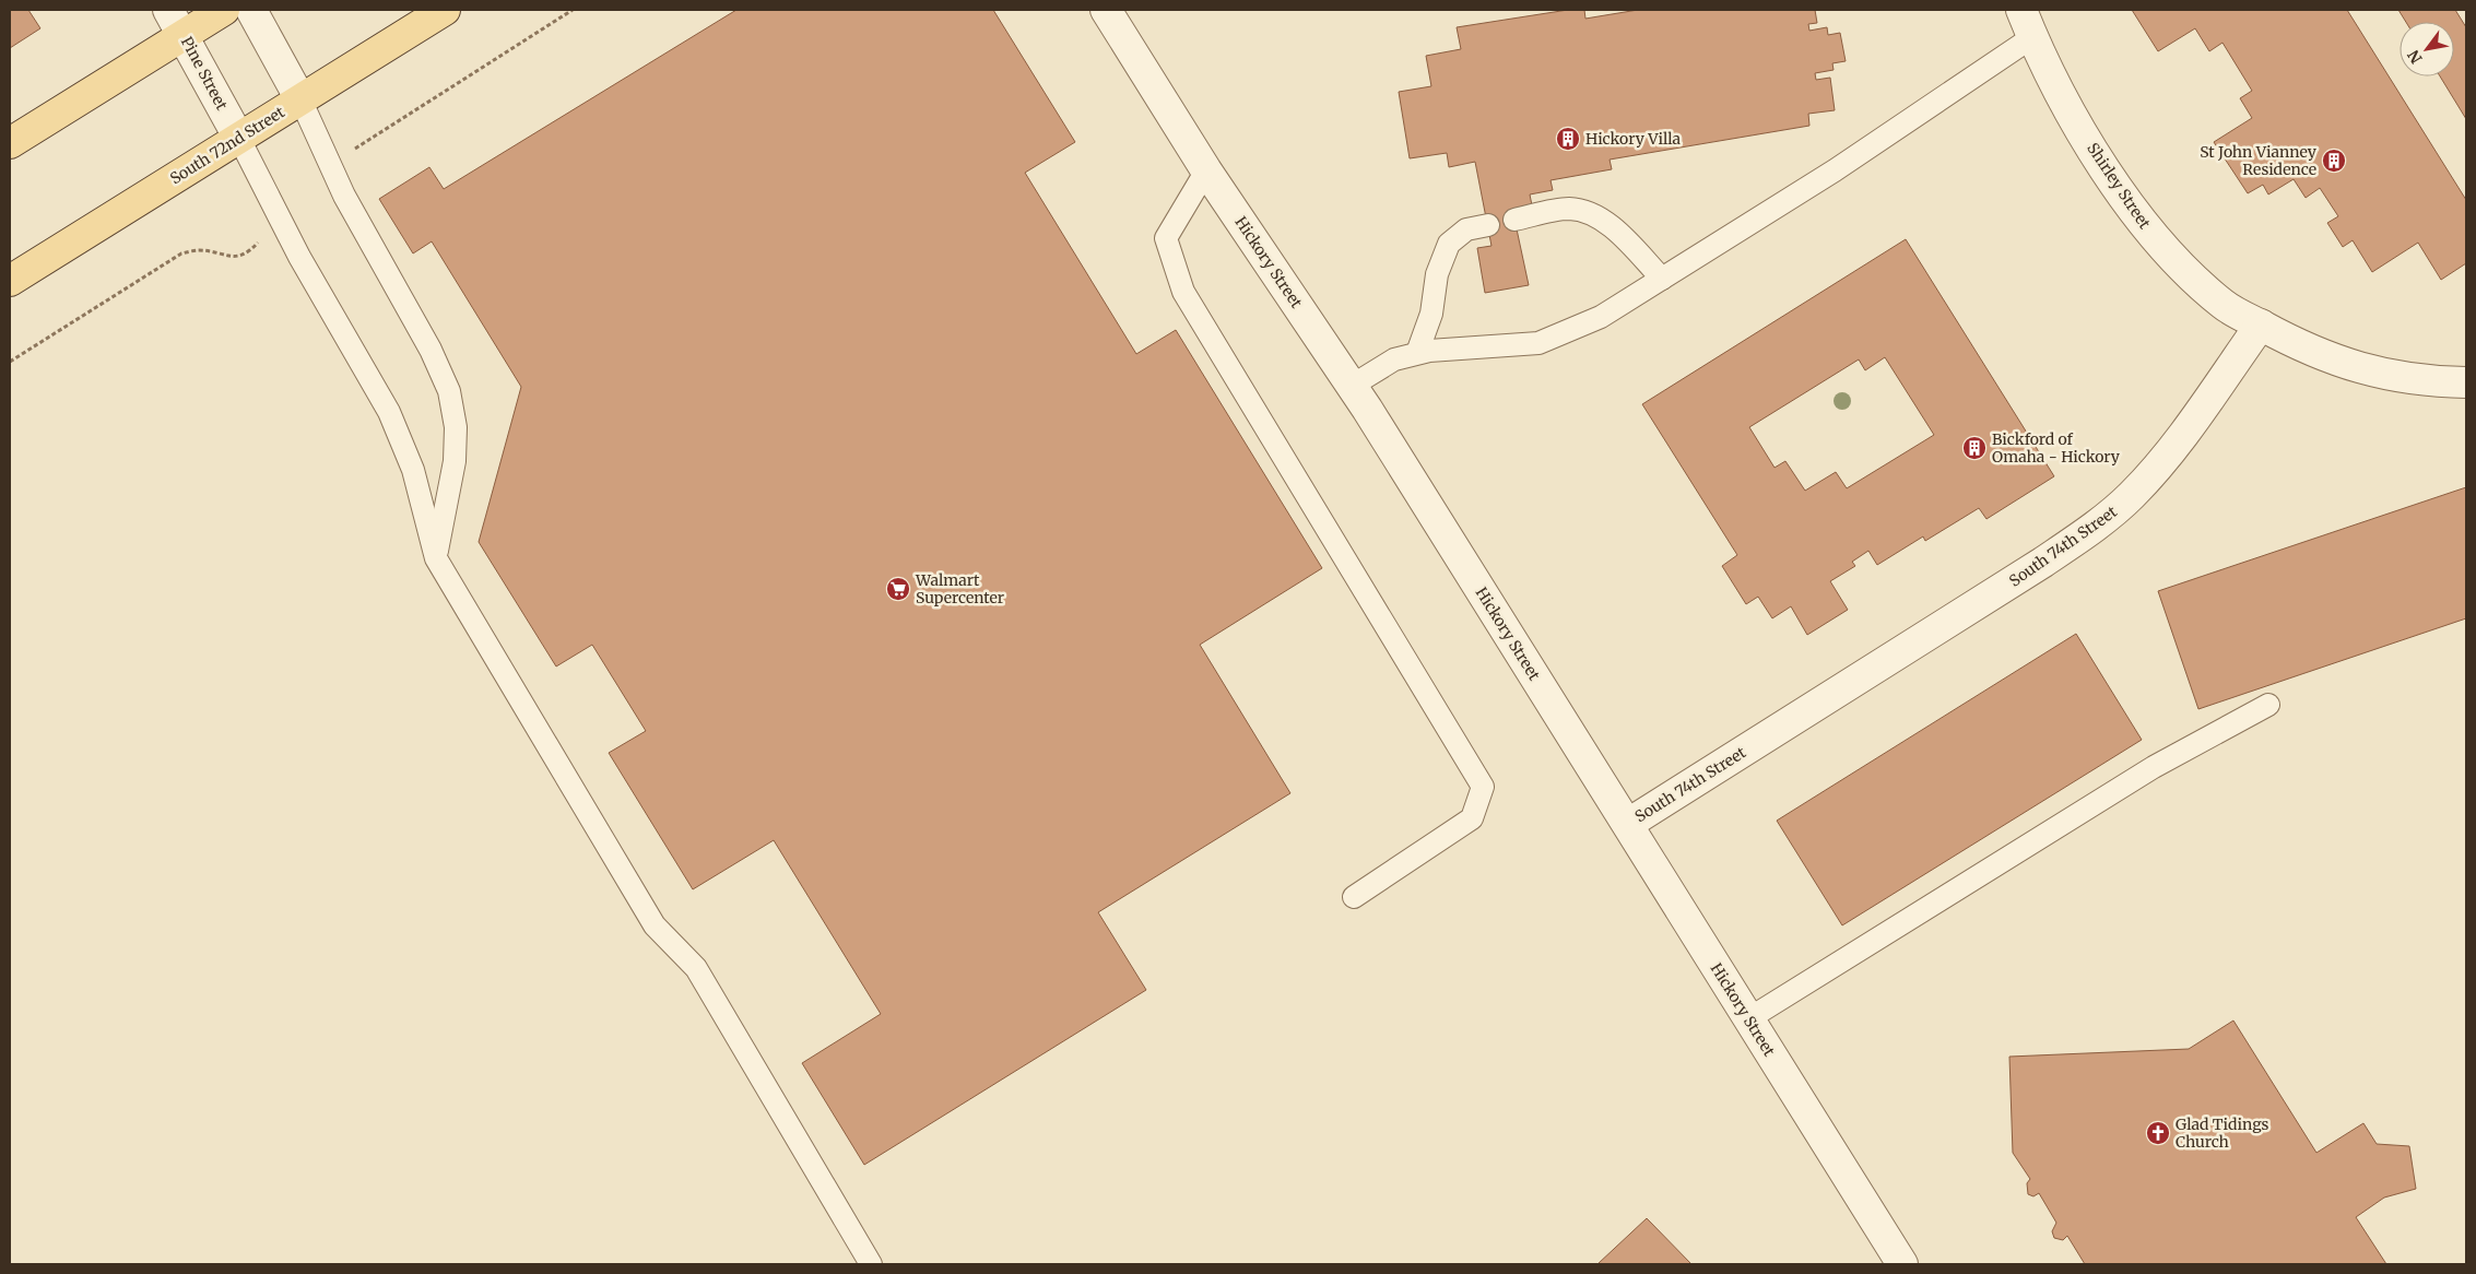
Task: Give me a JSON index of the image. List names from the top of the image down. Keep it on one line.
{"streets":{"main road":["South 72nd Street"],"street":["Pine Street","Shirley Street","Hickory Street","South 74th Street"]},"crossings":[["Pine Street","South 72nd Street"],["Shirley Street","South 74th Street"],["Hickory Street","South 74th Street"]],"places":{"building":["Hickory Villa","St John Vianney Residence","Bickford of Omaha - Hickory"],"supermarket":["Walmart Supercenter"],"church":["Glad Tidings Church"]},"north":"bottom left"}
